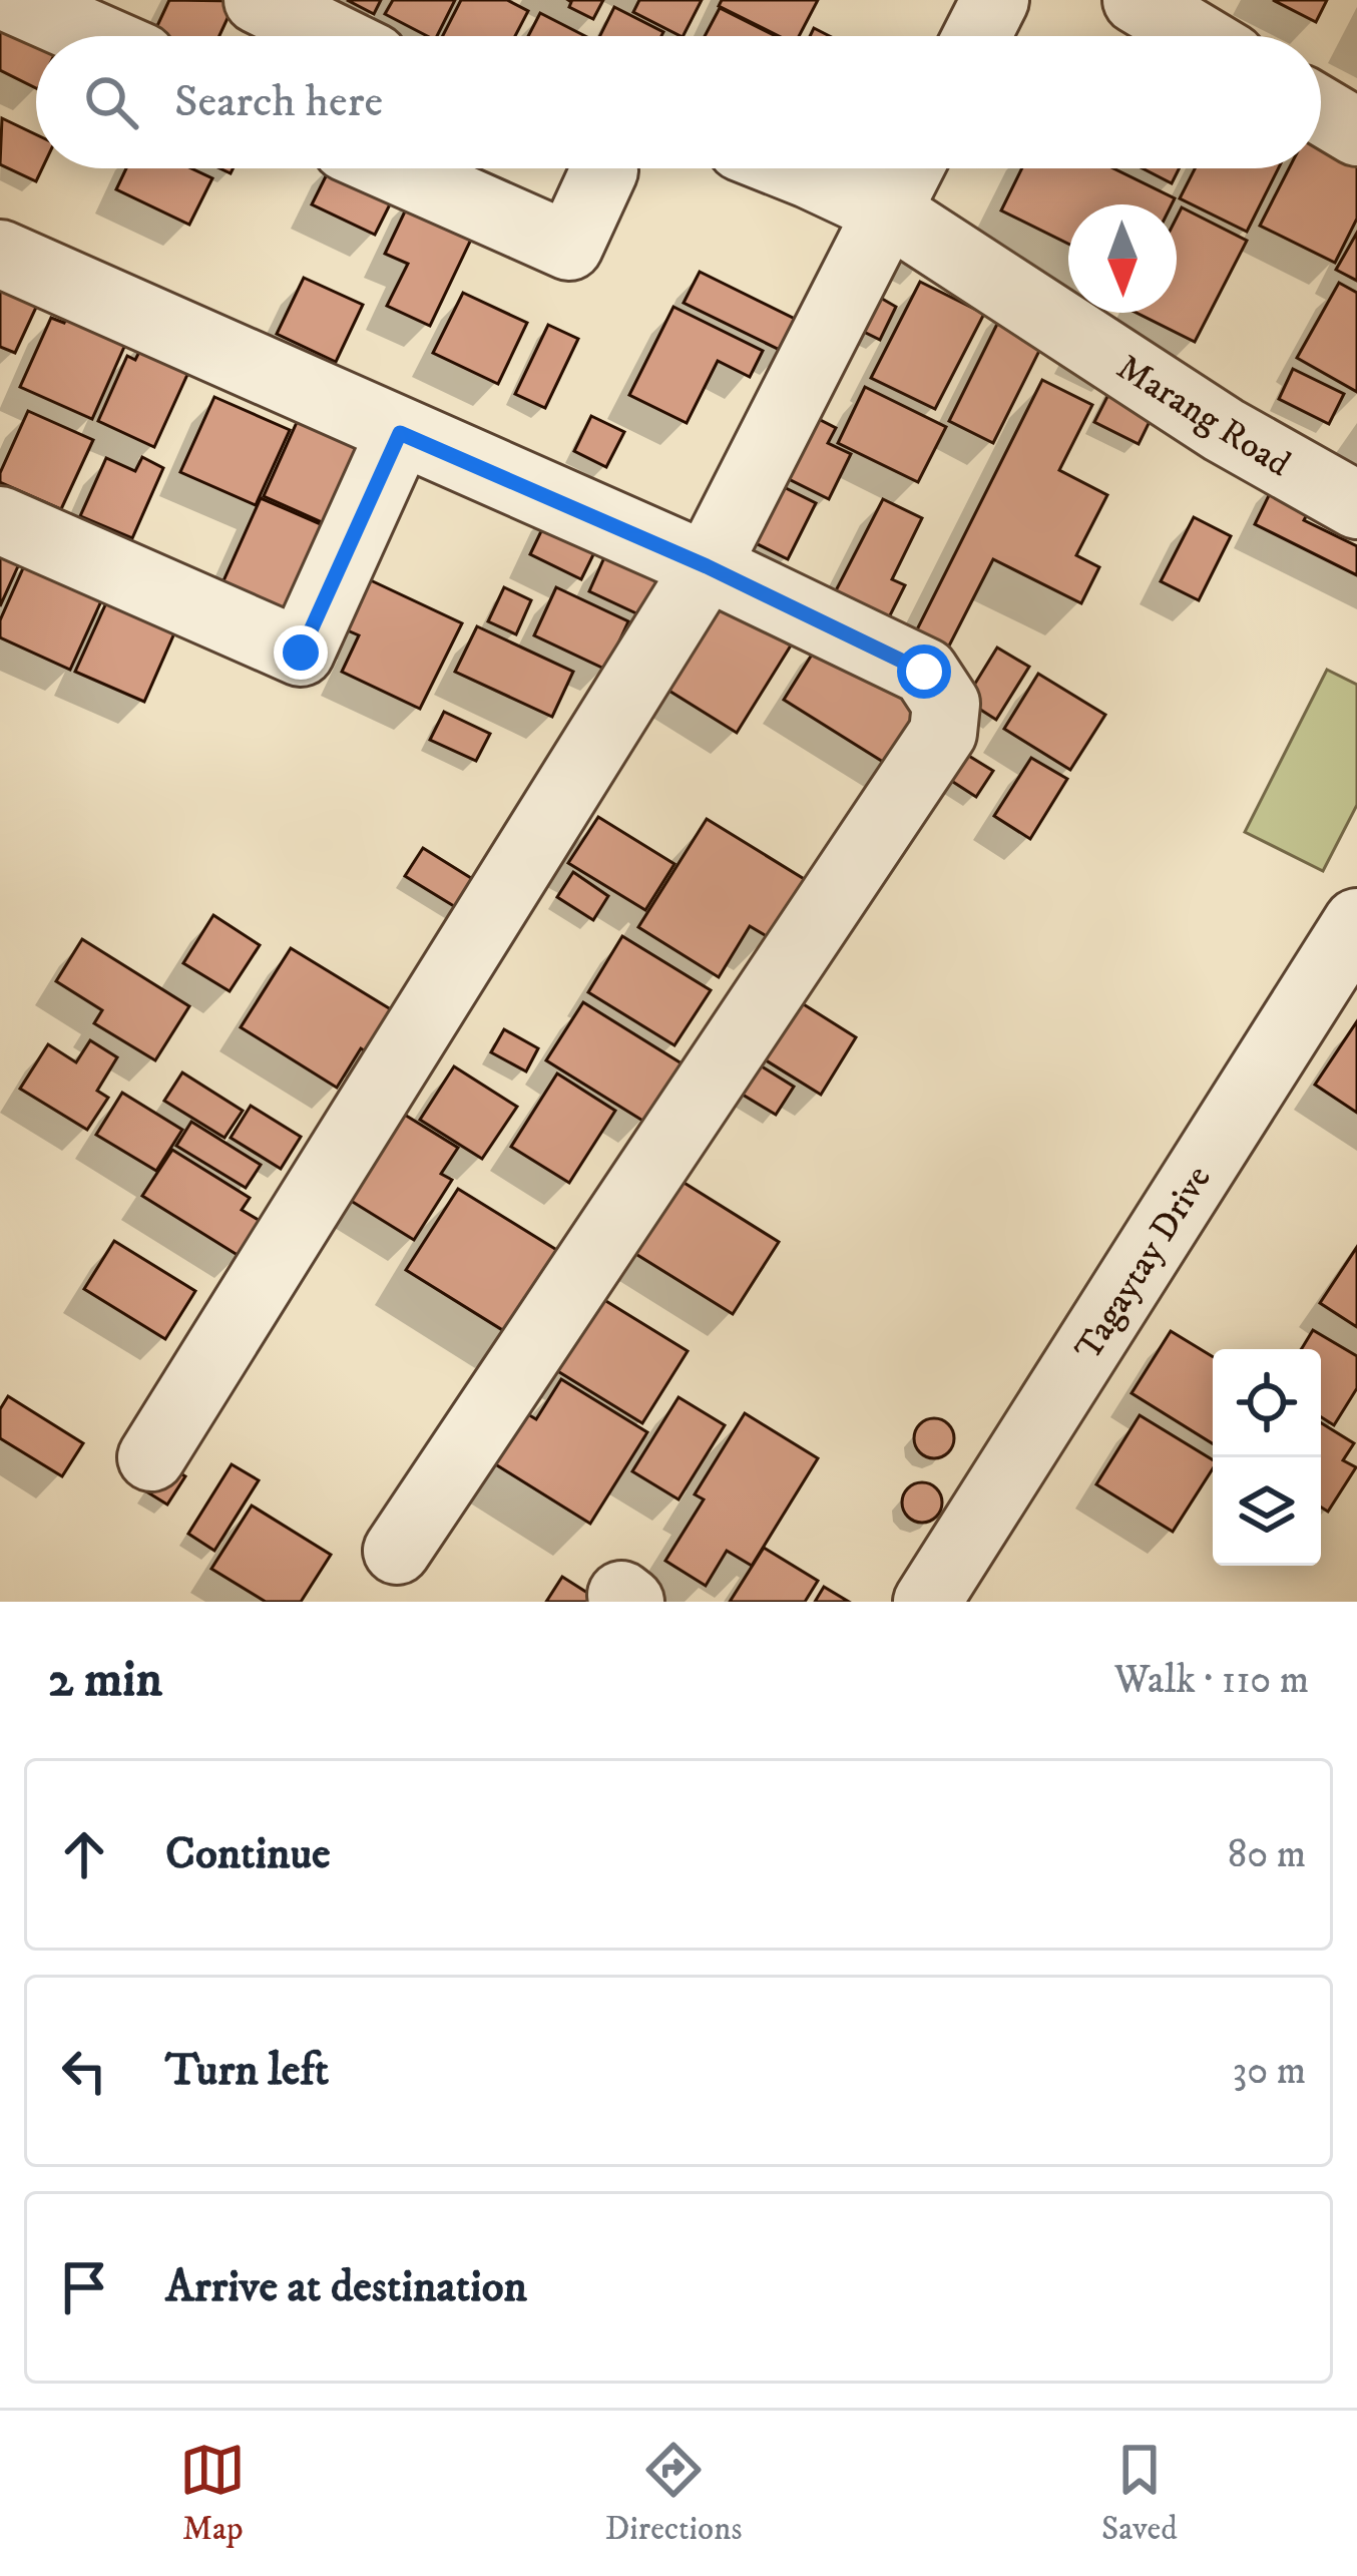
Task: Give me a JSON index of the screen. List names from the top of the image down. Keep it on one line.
{"streets":{"street":["Marang Road","Tagaytay Drive"]},"north":"bottom","page":{"search":"Search here","heading":["2 min","Walk · 110 m"],"list":[["Continue","80 m"],["Turn left","30 m"],"Arrive at destination"],"nav":["Map","Directions","Saved"]}}
